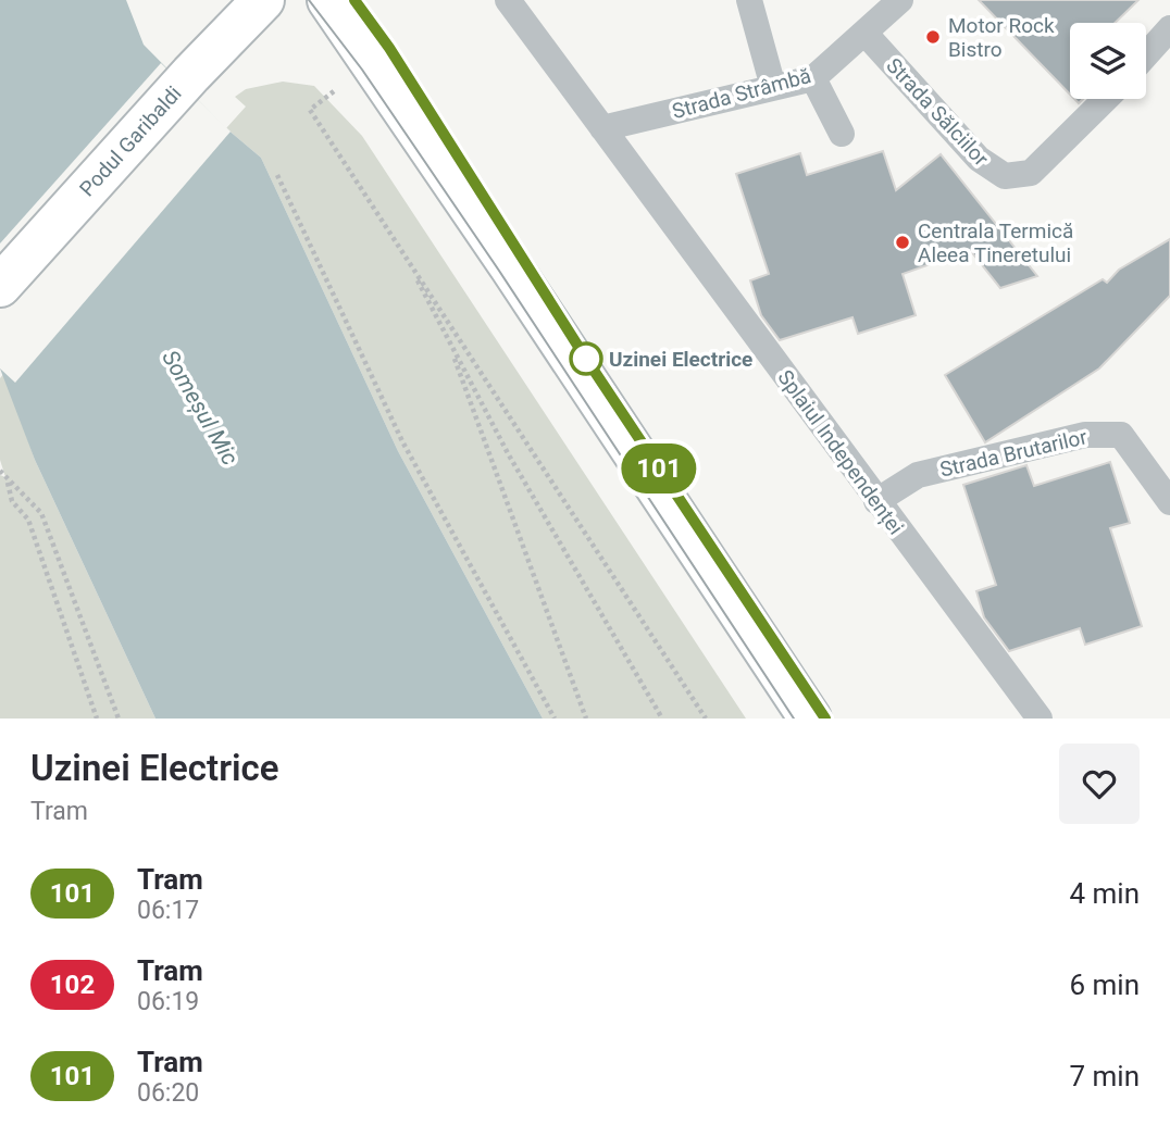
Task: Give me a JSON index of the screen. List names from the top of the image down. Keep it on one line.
{"streets":{"main road":["Podul Garibaldi"],"lane":["Strada Strâmbă","Strada Sălciilor","Splaiul Independenței","Strada Brutarilor"]},"crossings":[["Strada Strâmbă","Strada Sălciilor"],["Strada Strâmbă","Splaiul Independenței"],["Splaiul Independenței","Strada Brutarilor"]],"water":["Someșul Mic"],"places":["Motor Rock Bistro","Centrala Termică Aleea Tineretului","Uzinei Electrice"],"lines":["tram line 101"],"page":{"on_map":"101","heading":["Uzinei Electrice","Tram"],"list":[{"mark":"101","name":"Tram","note":"06:17","value":"4 min"},{"mark":"102","name":"Tram","note":"06:19","value":"6 min"},{"mark":"101","name":"Tram","note":"06:20","value":"7 min"}]}}
